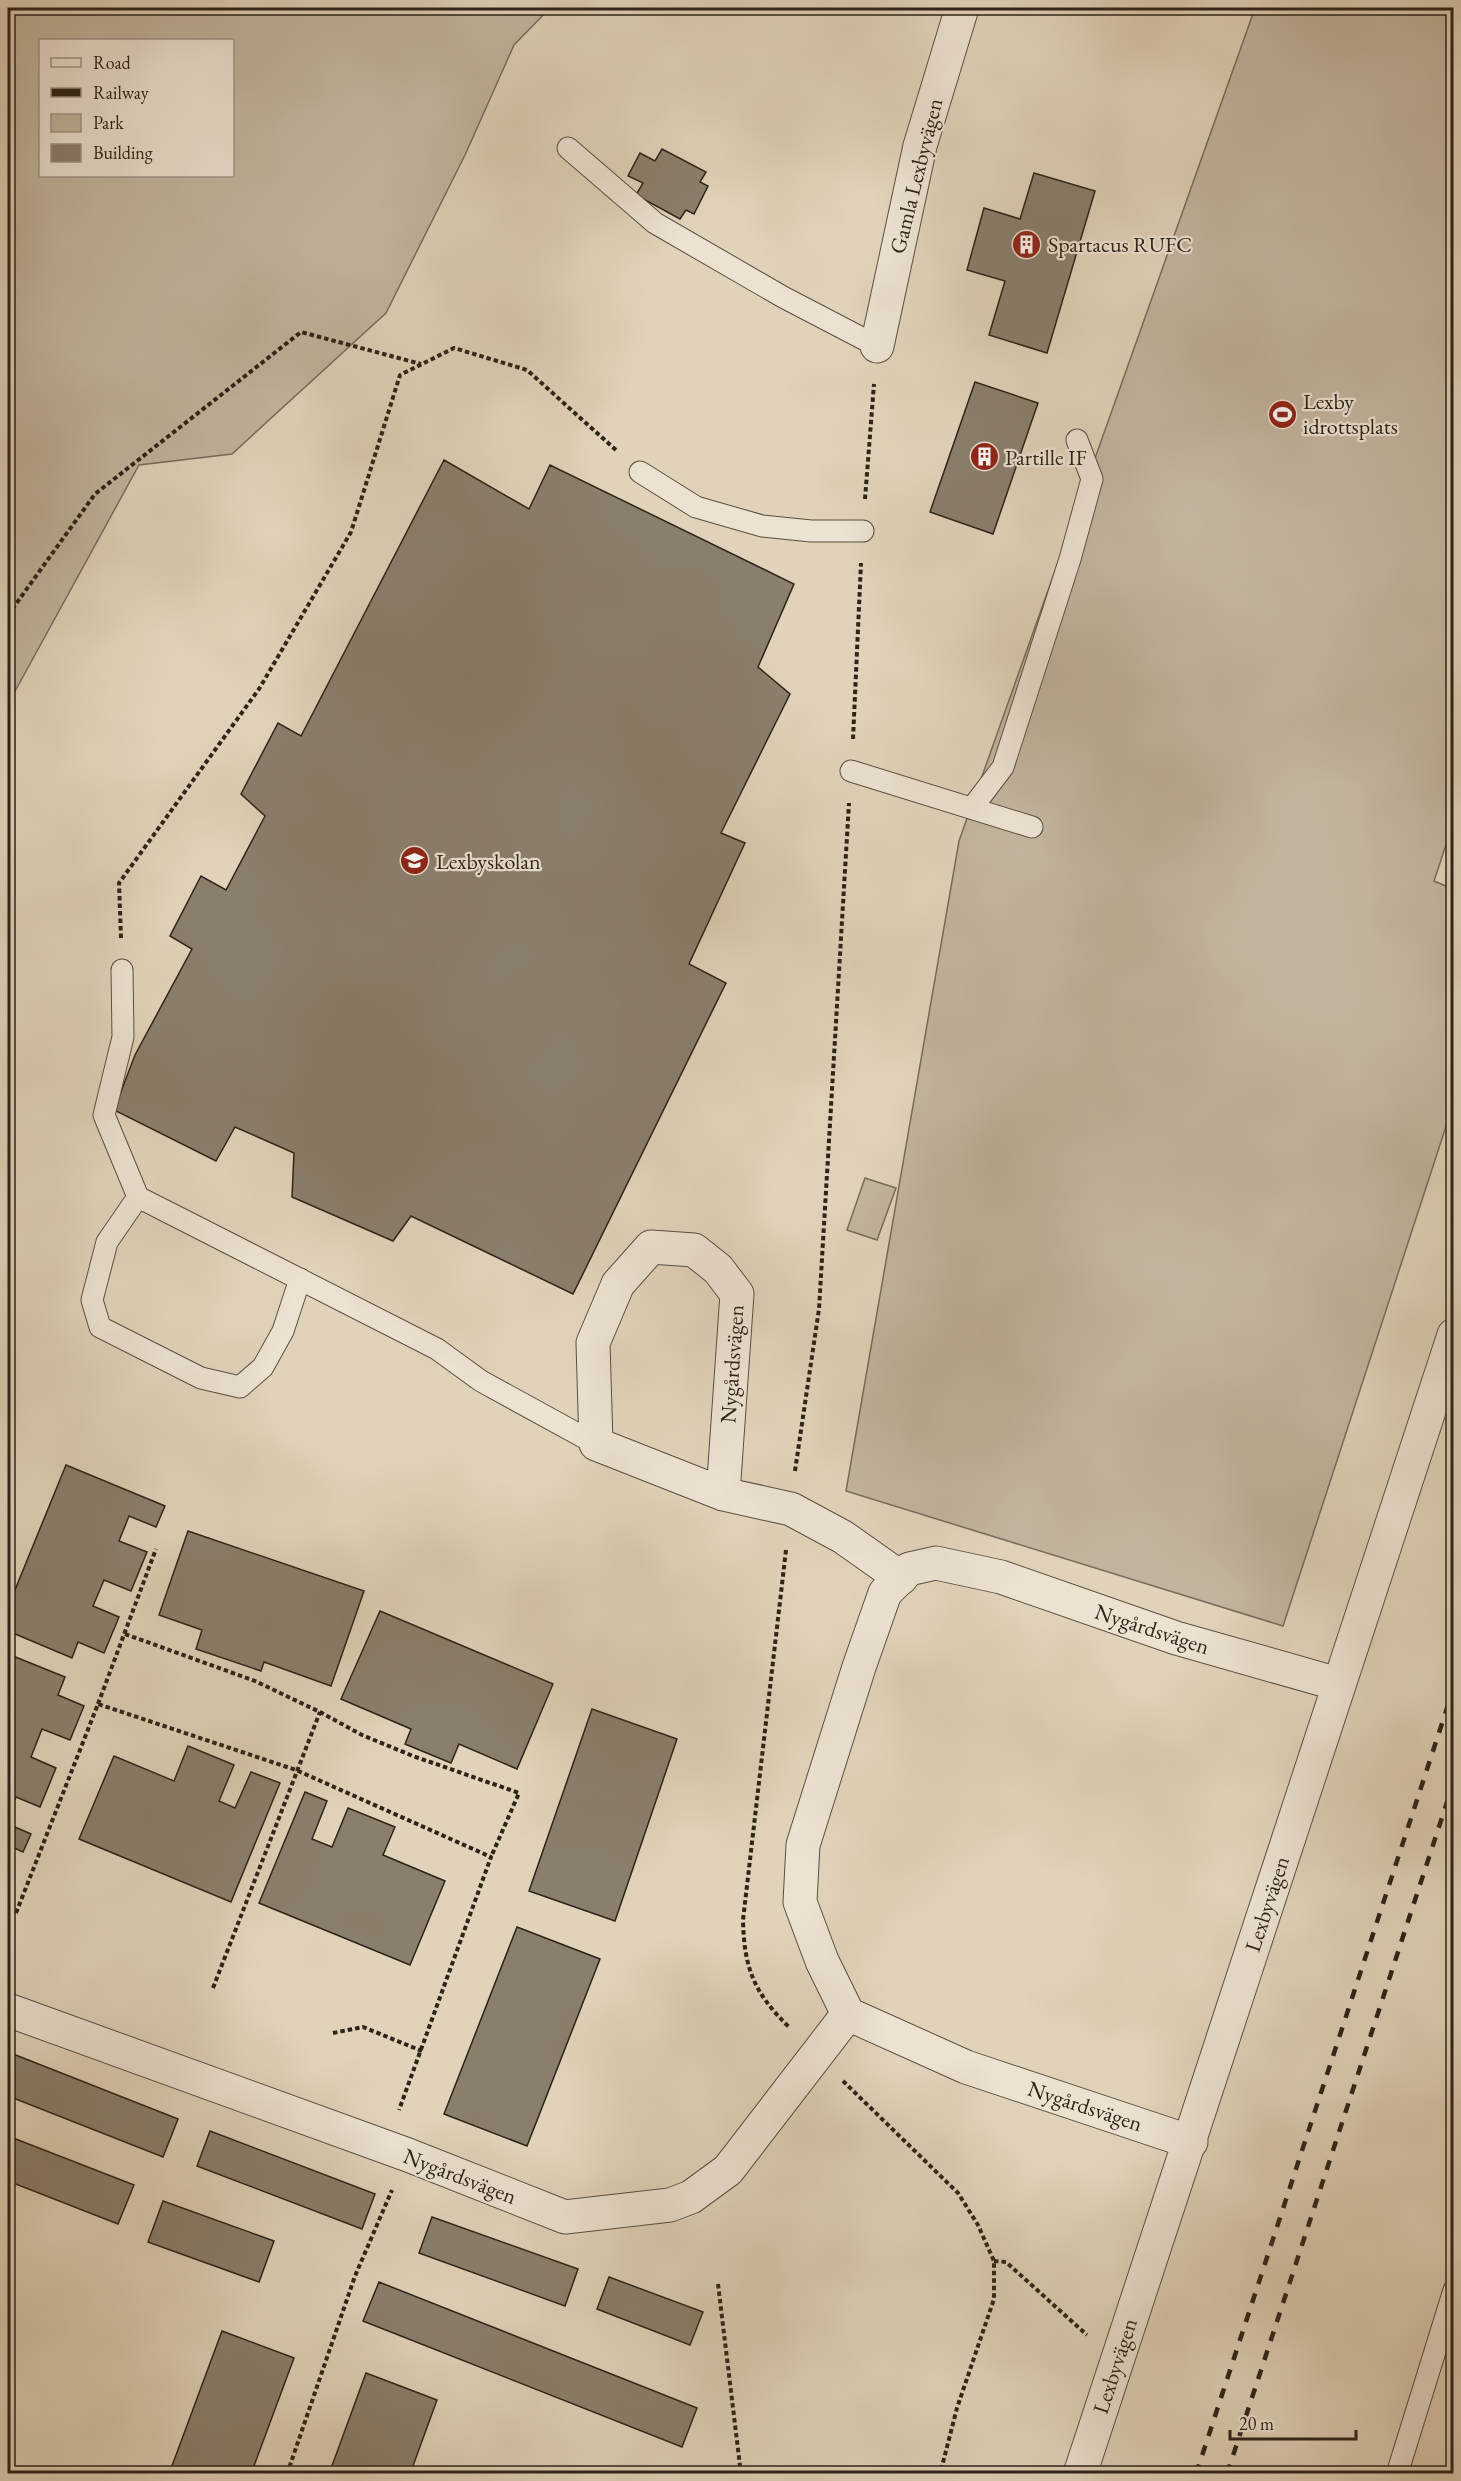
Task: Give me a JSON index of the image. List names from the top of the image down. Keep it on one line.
{"streets":{"street":["Gamla Lexbyvägen","Nygårdsvägen","Lexbyvägen"]},"crossings":[["Nygårdsvägen","Lexbyvägen"]],"places":{"building":["Spartacus RUFC","Partille IF"],"sports":["Lexby idrottsplats"],"school or university":["Lexbyskolan"]},"legend":["Road","Railway","Park","Building"],"scale_bar":"20 m"}
